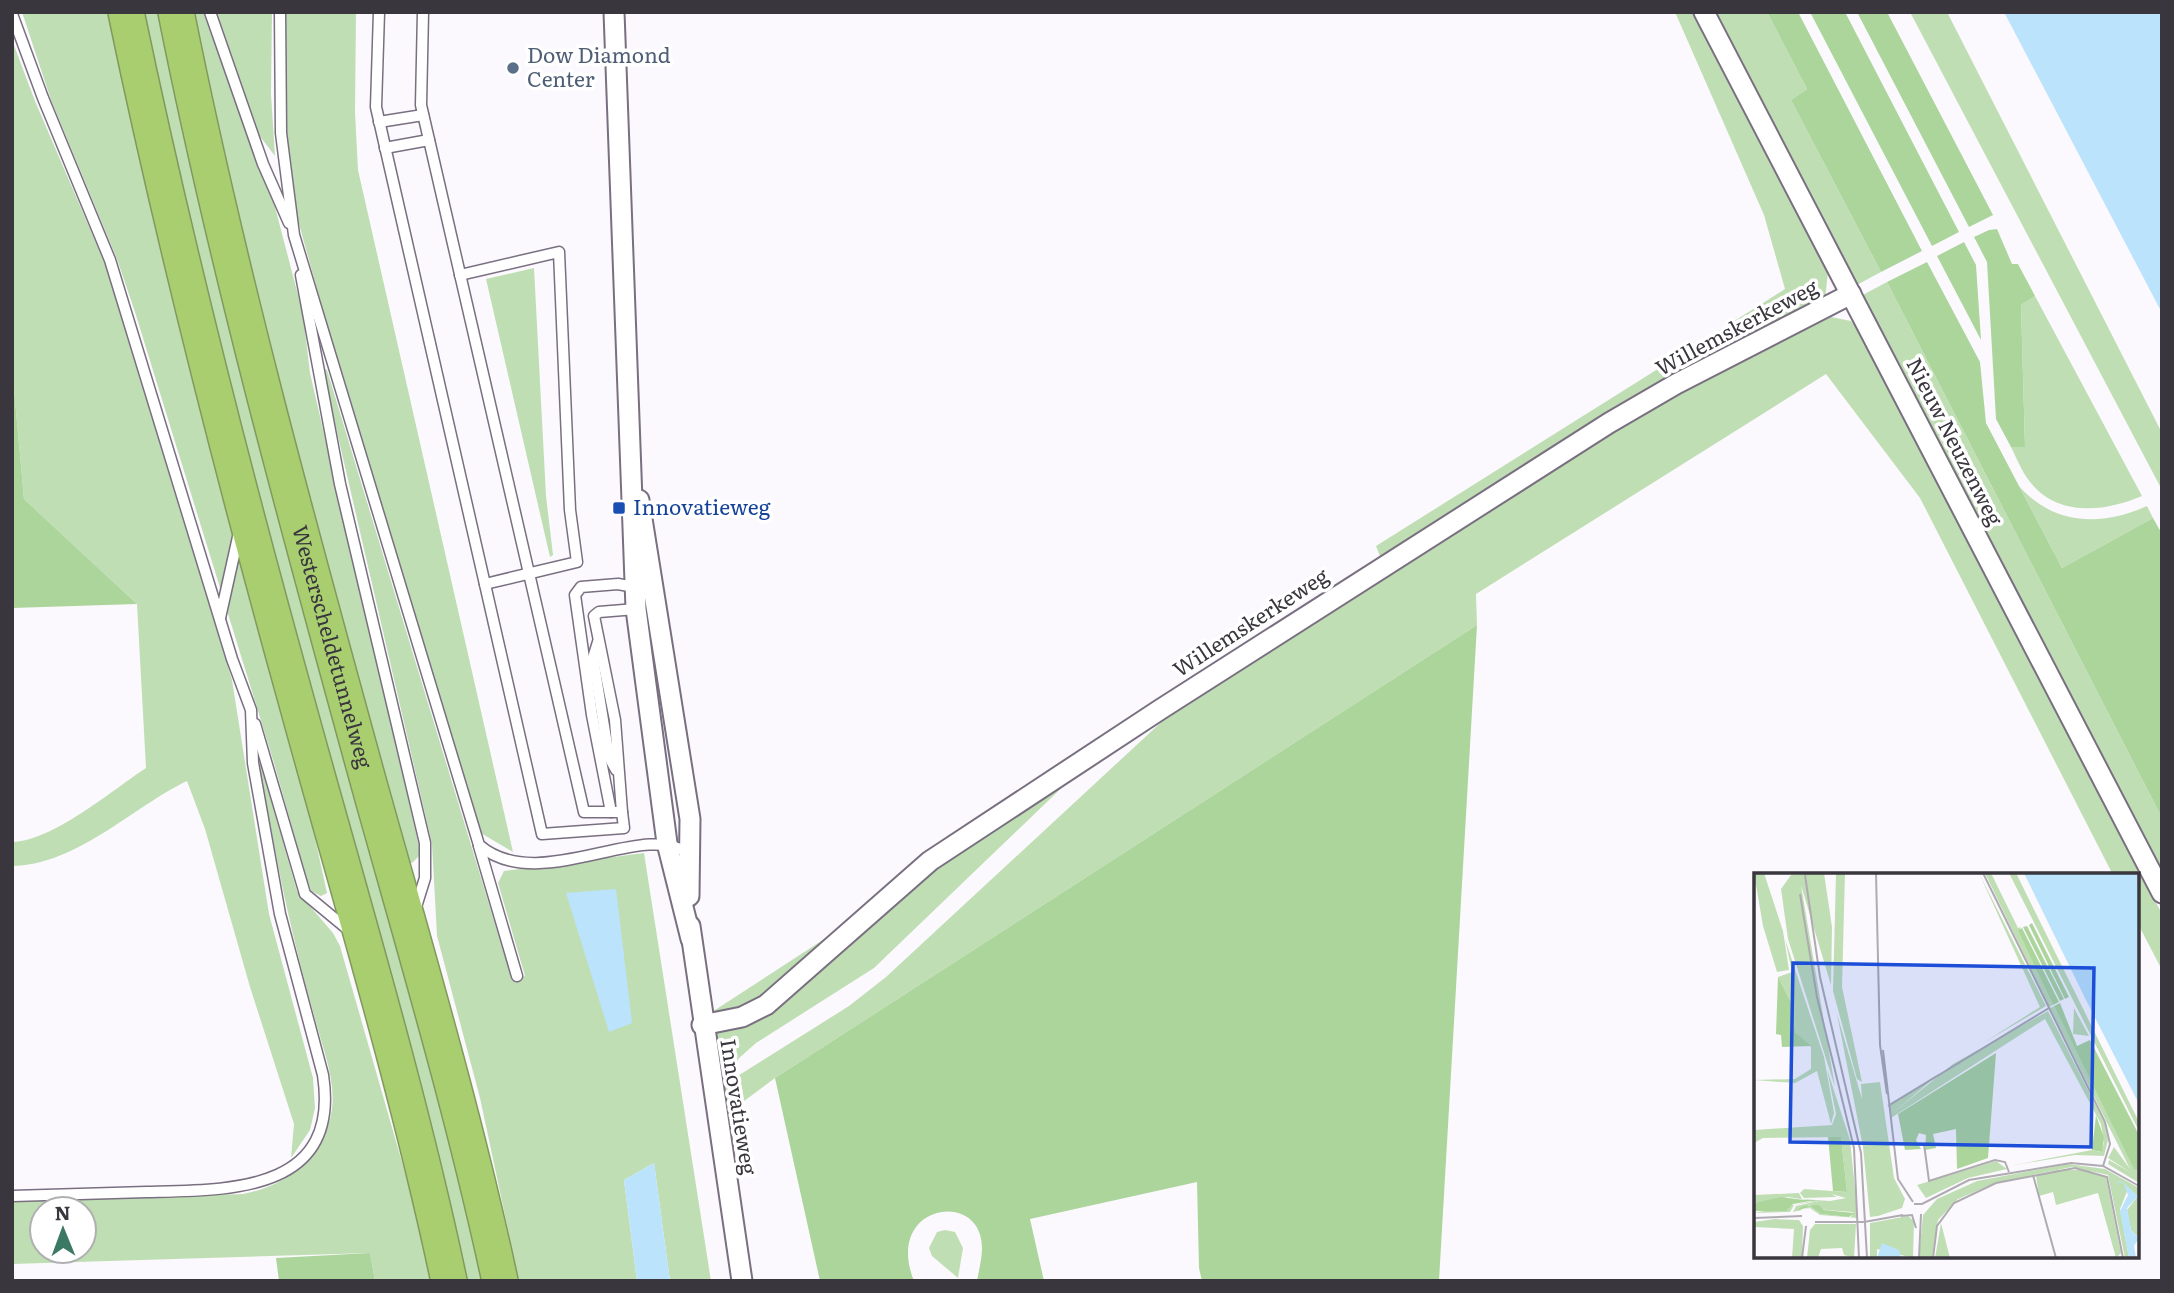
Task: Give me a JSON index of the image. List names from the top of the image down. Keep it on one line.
{"streets":{"highway":["Westerscheldetunnelweg"],"street":["Willemskerkeweg","Nieuw Neuzenweg","Innovatieweg"]},"crossings":[["Willemskerkeweg","Nieuw Neuzenweg"],["Willemskerkeweg","Innovatieweg"]],"places":{"other":["Dow Diamond Center"],"transit":["Innovatieweg"]},"north":"top"}
